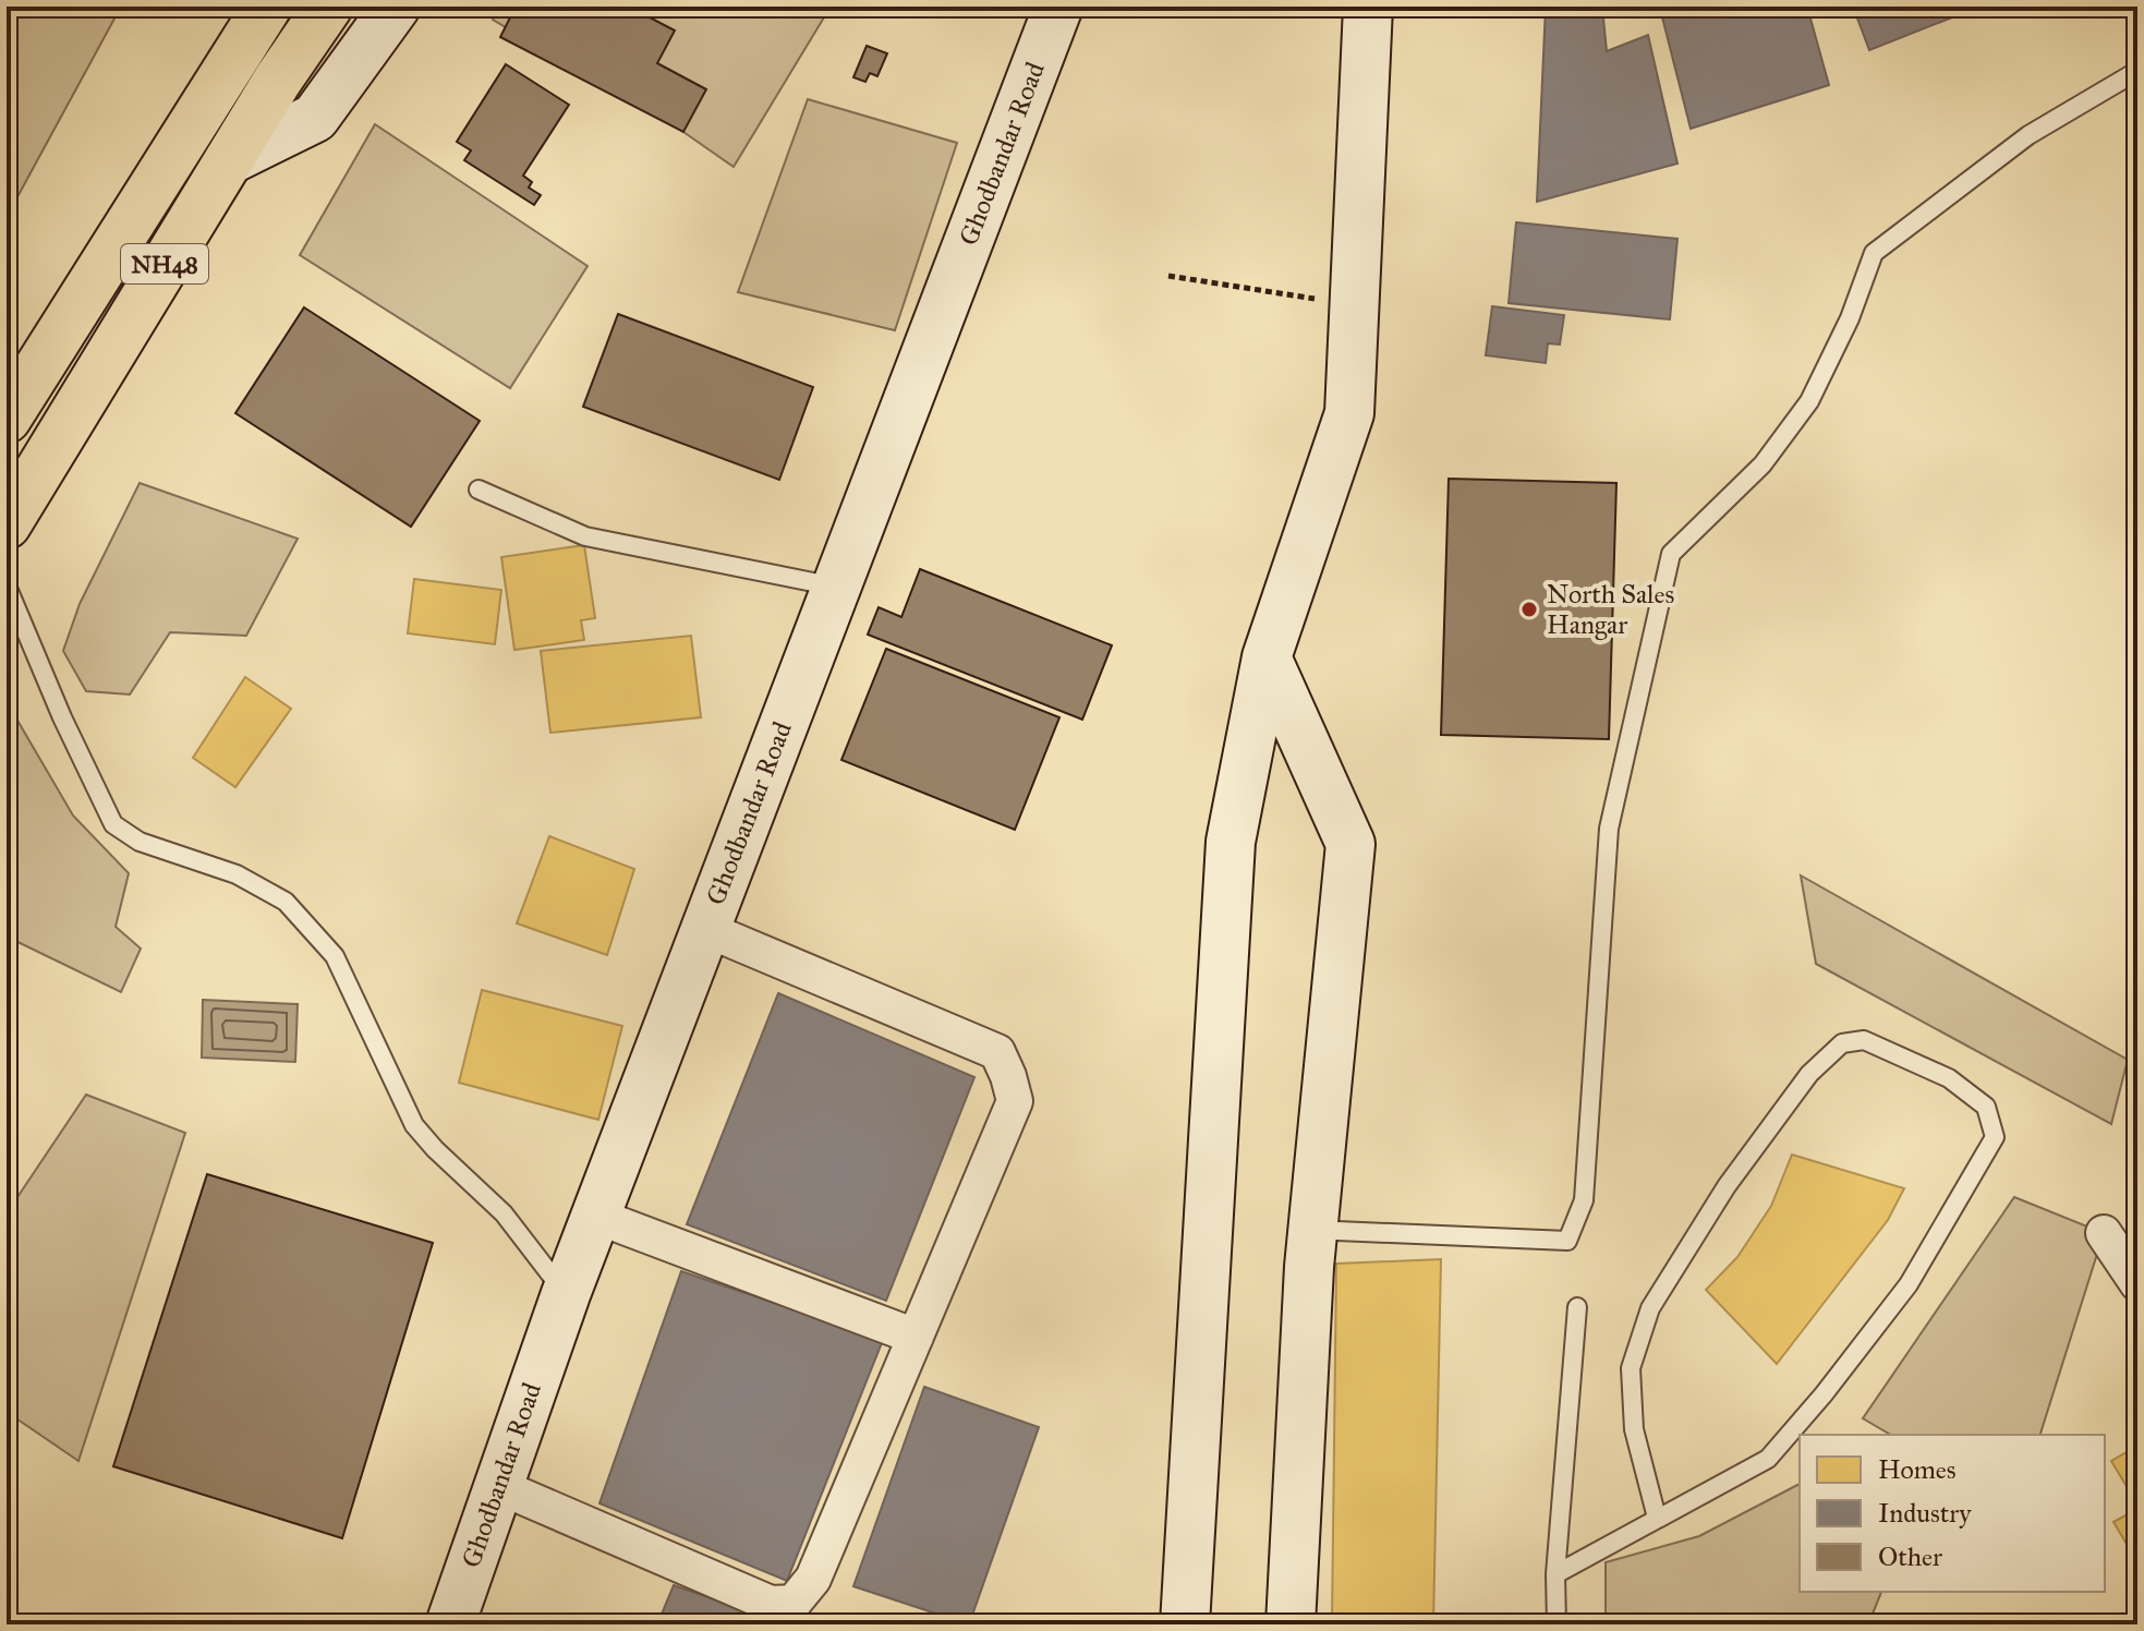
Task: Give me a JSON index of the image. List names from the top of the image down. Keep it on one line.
{"streets":{"highway":["NH48"],"street":["Ghodbandar Road"]},"places":["North Sales Hangar"],"legend":["Homes","Industry","Other"]}
